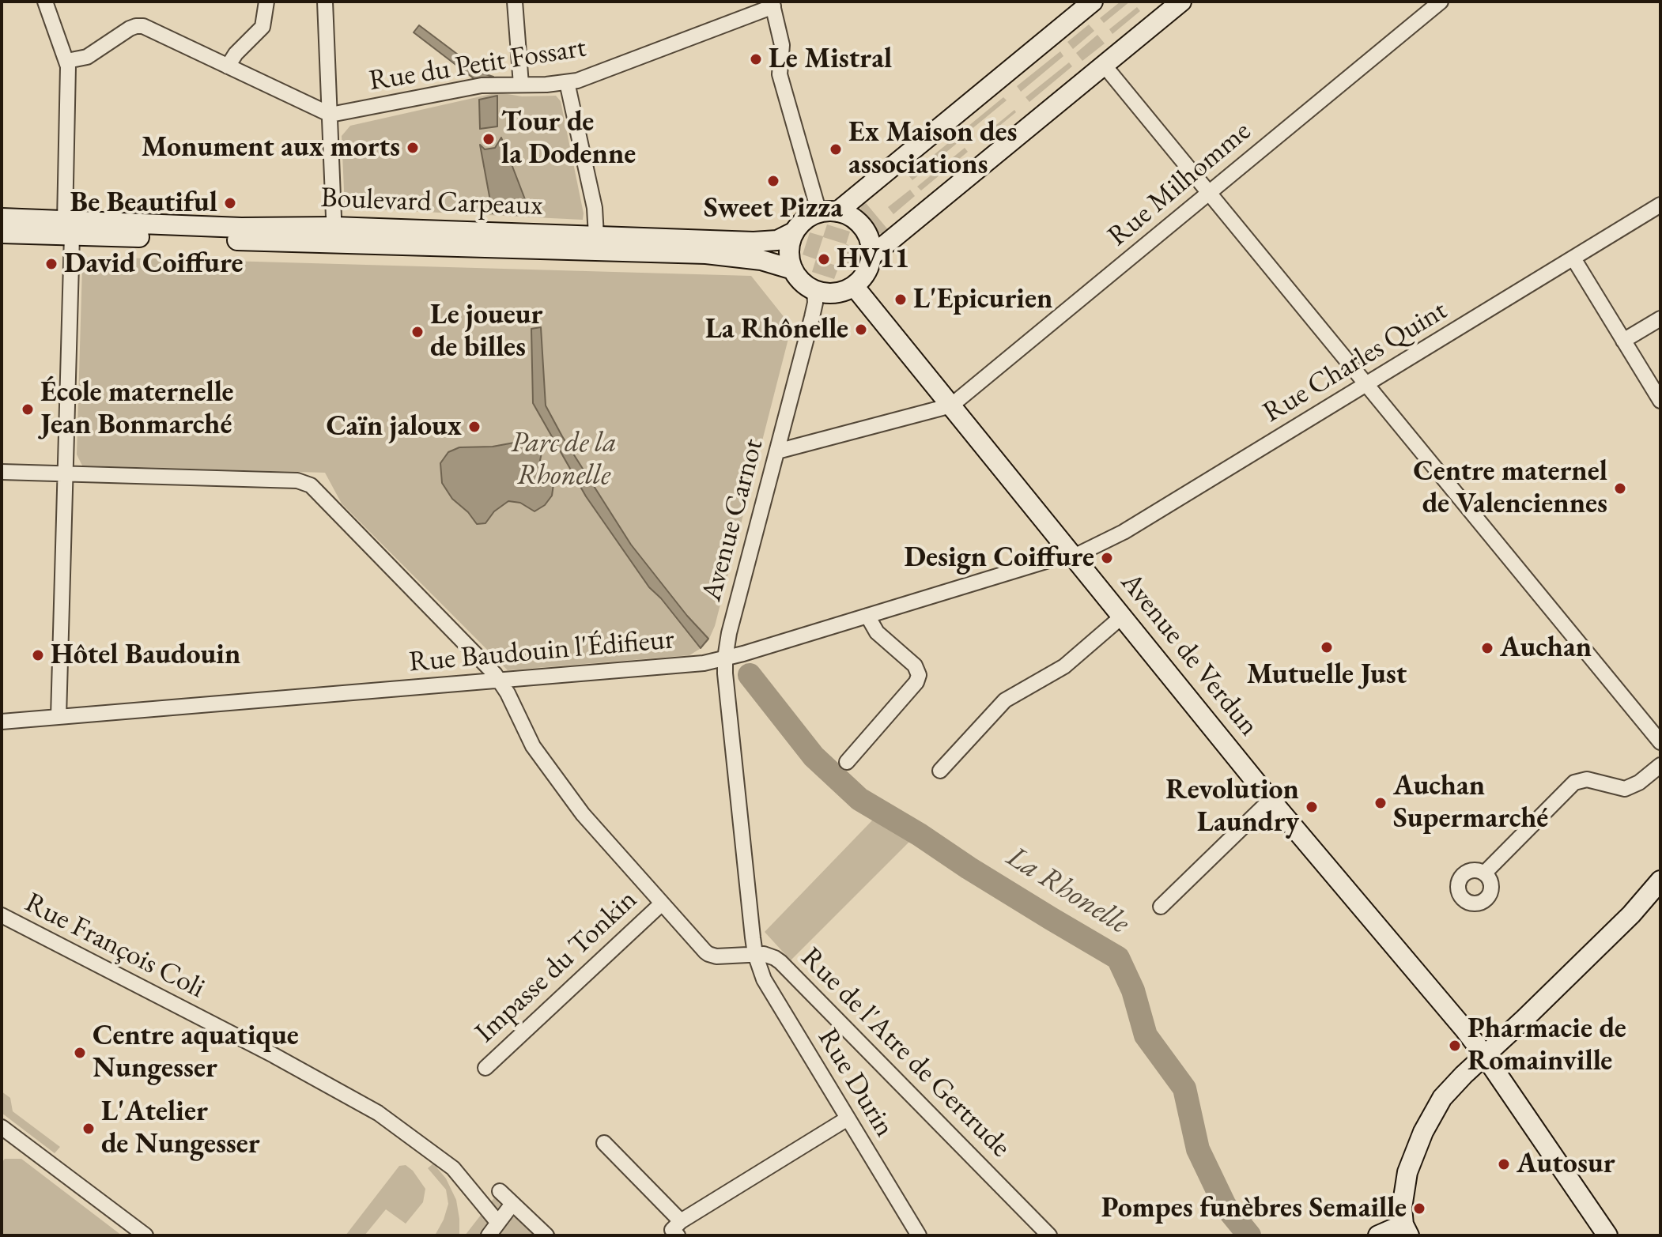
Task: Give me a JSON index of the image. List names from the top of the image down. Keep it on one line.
{"streets":{"main road":["Boulevard Carpeaux","Avenue de Verdun"],"street":["Rue du Petit Fossart","Rue Milhomme","Rue Charles Quint","Avenue Carnot","Rue Baudouin l'Édifieur","Rue François Coli","Impasse du Tonkin","Rue de l'Atre de Gertrude","Rue Durin"]},"crossings":[["Rue Milhomme","Avenue de Verdun"],["Boulevard Carpeaux","Avenue Carnot"],["Boulevard Carpeaux","Avenue de Verdun"],["Rue Charles Quint","Rue Baudouin l'Édifieur"],["Rue Charles Quint","Avenue de Verdun"],["Avenue Carnot","Rue Baudouin l'Édifieur"],["Avenue Carnot","Avenue de Verdun"],["Avenue Carnot","Rue de l'Atre de Gertrude"],["Avenue Carnot","Rue Durin"],["Rue Baudouin l'Édifieur","Avenue de Verdun"],["Rue Baudouin l'Édifieur","Rue de l'Atre de Gertrude"],["Impasse du Tonkin","Rue de l'Atre de Gertrude"],["Rue de l'Atre de Gertrude","Rue Durin"]],"water":["La Rhonelle"],"parks":["Parc de la Rhonelle"],"places":["Le Mistral","Tour de la Dodenne","Monument aux morts","Ex Maison des associations","Sweet Pizza","Be Beautiful","HV11","David Coiffure","L'Epicurien","La Rhônelle","Le joueur de billes","École maternelle Jean Bonmarché","Caïn jaloux","Centre maternel de Valenciennes","Design Coiffure","Mutuelle Just","Auchan","Hôtel Baudouin","Auchan Supermarché","Revolution Laundry","Pharmacie de Romainville","Centre aquatique Nungesser","L'Atelier de Nungesser","Autosur","Pompes funèbres Semaille"]}
